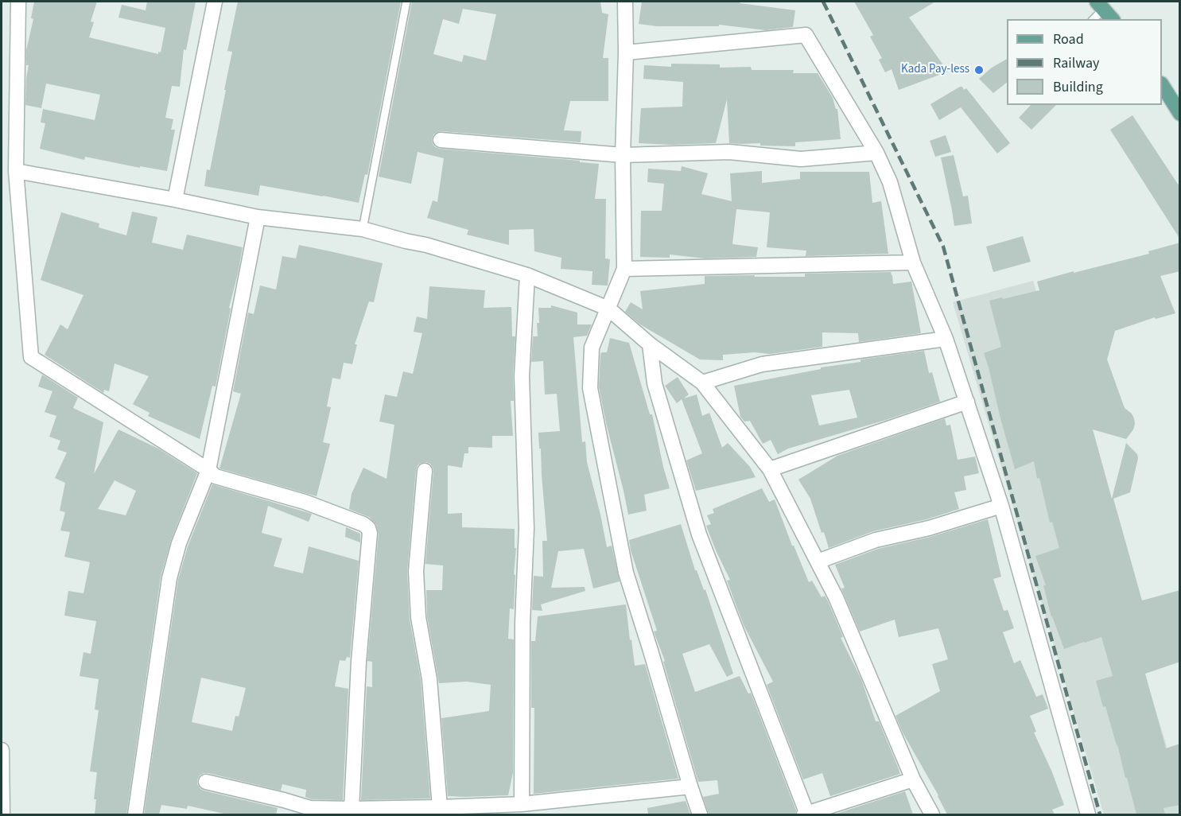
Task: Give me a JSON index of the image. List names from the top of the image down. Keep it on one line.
{"places":["Kada Pay-less"],"legend":["Road","Railway","Building"]}
